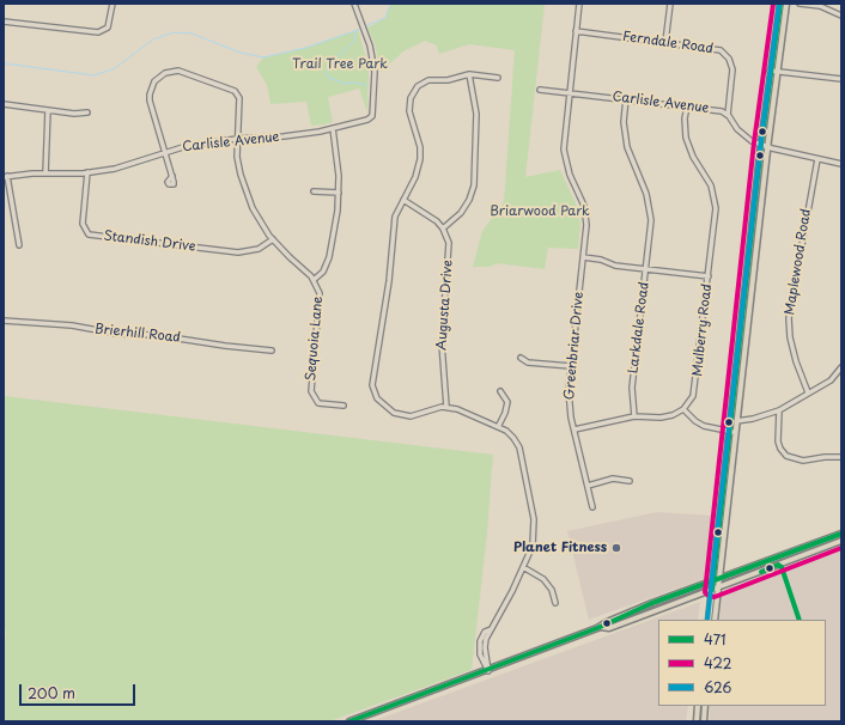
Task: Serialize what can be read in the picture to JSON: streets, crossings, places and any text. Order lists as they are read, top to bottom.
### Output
{
  "streets": {
    "street": [
      "Ferndale Road",
      "Carlisle Avenue",
      "Standish Drive",
      "Maplewood Road",
      "Augusta Drive",
      "Larkdale Road",
      "Mulberry Road",
      "Brierhill Road",
      "Sequoia Lane",
      "Greenbriar Drive"
    ]
  },
  "crossings": [
    ["Ferndale Road", "Carlisle Avenue"],
    ["Ferndale Road", "Greenbriar Drive"],
    ["Carlisle Avenue", "Standish Drive"],
    ["Carlisle Avenue", "Maplewood Road"],
    ["Carlisle Avenue", "Larkdale Road"],
    ["Carlisle Avenue", "Mulberry Road"],
    ["Carlisle Avenue", "Sequoia Lane"],
    ["Carlisle Avenue", "Greenbriar Drive"],
    ["Standish Drive", "Sequoia Lane"]
  ],
  "parks": ["Trail Tree Park", "Briarwood Park"],
  "places": ["Planet Fitness"],
  "lines": ["transit line 471", "transit line 422", "transit line 626"],
  "legend": ["471", "422", "626"],
  "scale_bar": "200 m"
}
